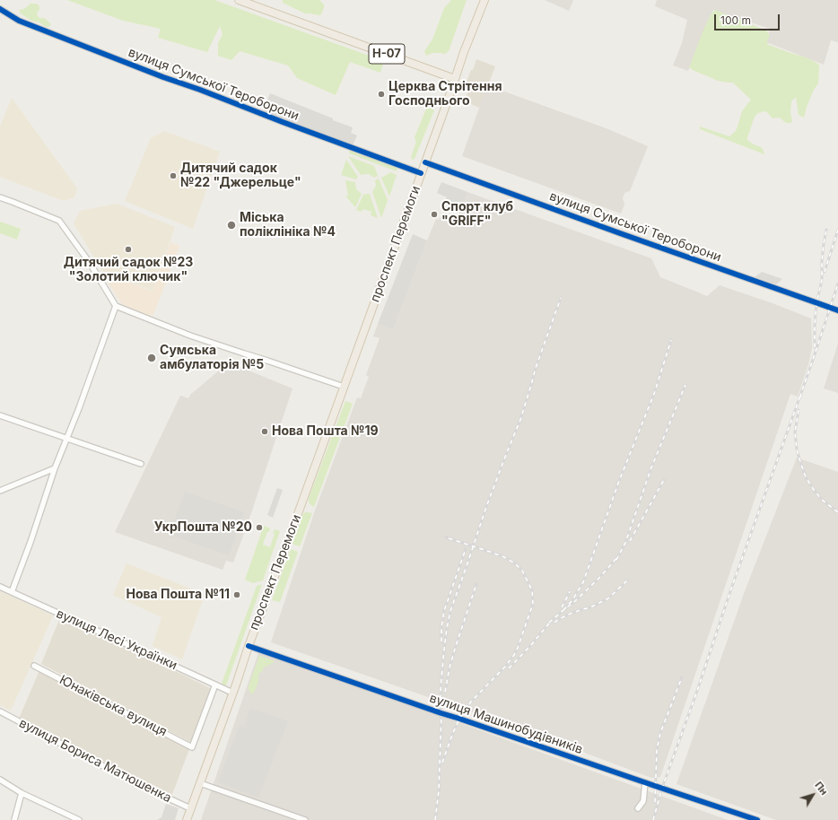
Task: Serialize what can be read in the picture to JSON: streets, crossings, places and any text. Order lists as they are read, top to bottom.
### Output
{
  "streets": {
    "main road": ["Н-07", "проспект Перемоги"],
    "street": [
      "вулиця Сумської Тероборони",
      "вулиця Лесі Українки",
      "Юнаківська вулиця",
      "вулиця Машинобудівників",
      "вулиця Бориса Матюшенка"
    ]
  },
  "crossings": [
    ["Н-07", "проспект Перемоги"],
    ["вулиця Сумської Тероборони", "проспект Перемоги"],
    ["проспект Перемоги", "вулиця Лесі Українки"],
    ["проспект Перемоги", "вулиця Машинобудівників"],
    ["проспект Перемоги", "вулиця Бориса Матюшенка"],
    ["вулиця Лесі Українки", "Юнаківська вулиця"]
  ],
  "places": [
    "Церква Стрітення Господнього",
    "Дитячий садок №22 \"Джерельце\"",
    "Спорт клуб \"GRIFF\"",
    "Міська поліклініка №4",
    "Дитячий садок №23 \"Золотий ключик\"",
    "Сумська амбулаторія №5",
    "Нова Пошта №19",
    "УкрПошта №20",
    "Нова Пошта №11"
  ],
  "scale_bar": "100 m",
  "north": "top right"
}
